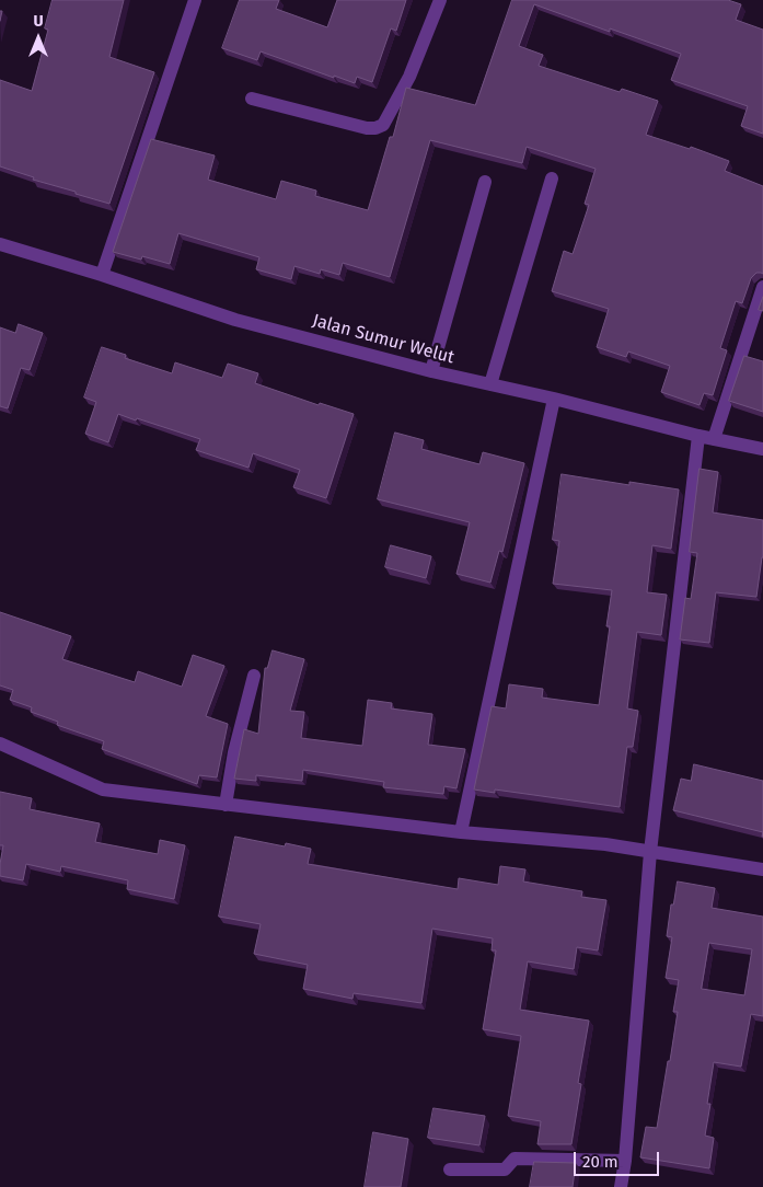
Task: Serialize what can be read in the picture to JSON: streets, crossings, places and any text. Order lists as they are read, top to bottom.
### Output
{
  "streets": {
    "street": ["Jalan Sumur Welut"]
  },
  "scale_bar": "20 m",
  "north": "top"
}
